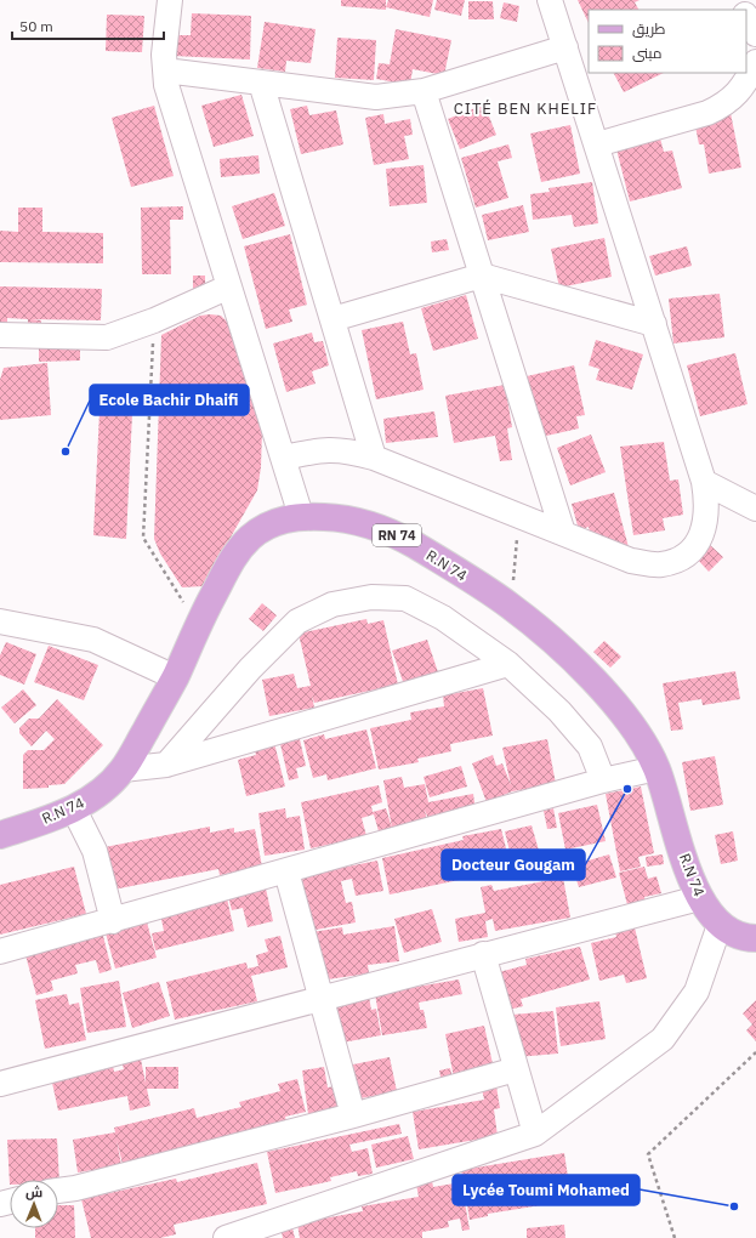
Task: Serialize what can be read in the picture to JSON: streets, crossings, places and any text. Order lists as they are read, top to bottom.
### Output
{
  "streets": {
    "main road": ["RN 74", "R.N 74"]
  },
  "districts": ["CITÉ BEN KHELIF"],
  "places": ["Ecole Bachir Dhaifi", "Docteur Gougam", "Lycée Toumi Mohamed"],
  "legend": ["طريق", "مبنى"],
  "scale_bar": "50 m",
  "north": "top"
}
